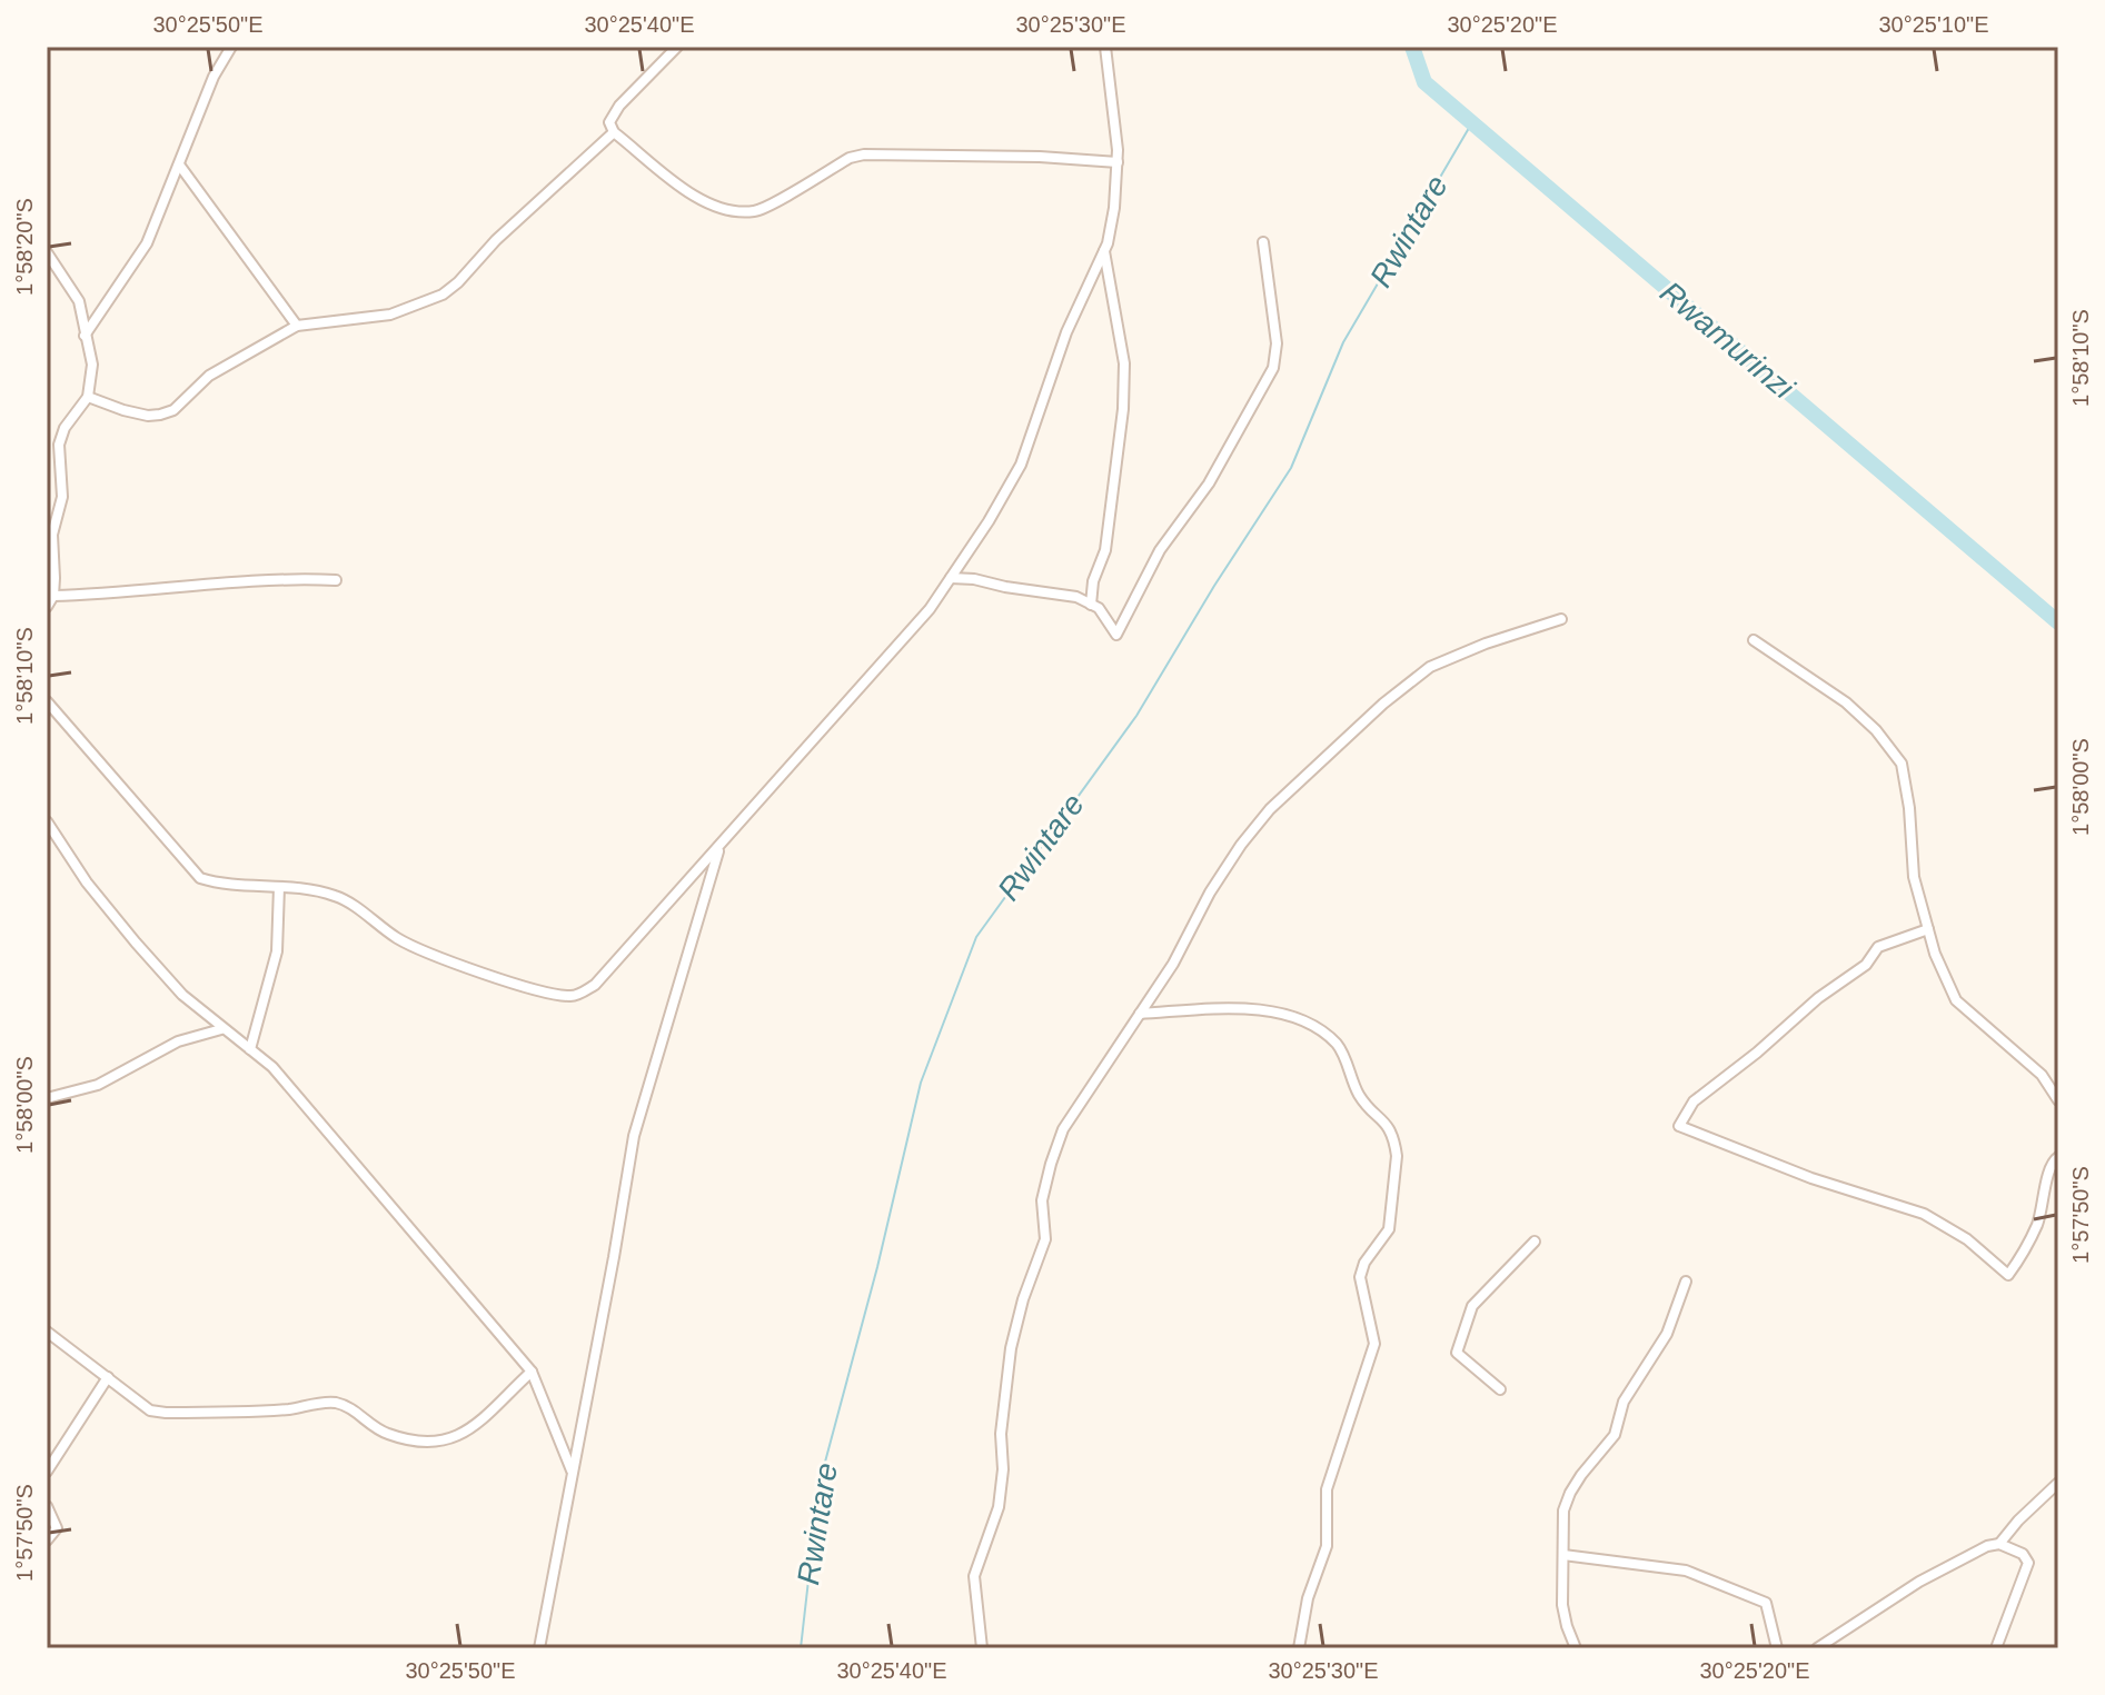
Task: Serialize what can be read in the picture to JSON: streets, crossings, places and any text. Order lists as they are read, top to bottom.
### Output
{
  "water": ["Rwintare", "Rwamurinzi"],
  "coordinates": [
    "30°25'50\"E",
    "30°25'40\"E",
    "30°25'30\"E",
    "30°25'20\"E",
    "30°25'10\"E",
    "1°58'20\"S",
    "1°58'10\"S",
    "1°58'00\"S",
    "1°57'50\"S"
  ]
}
